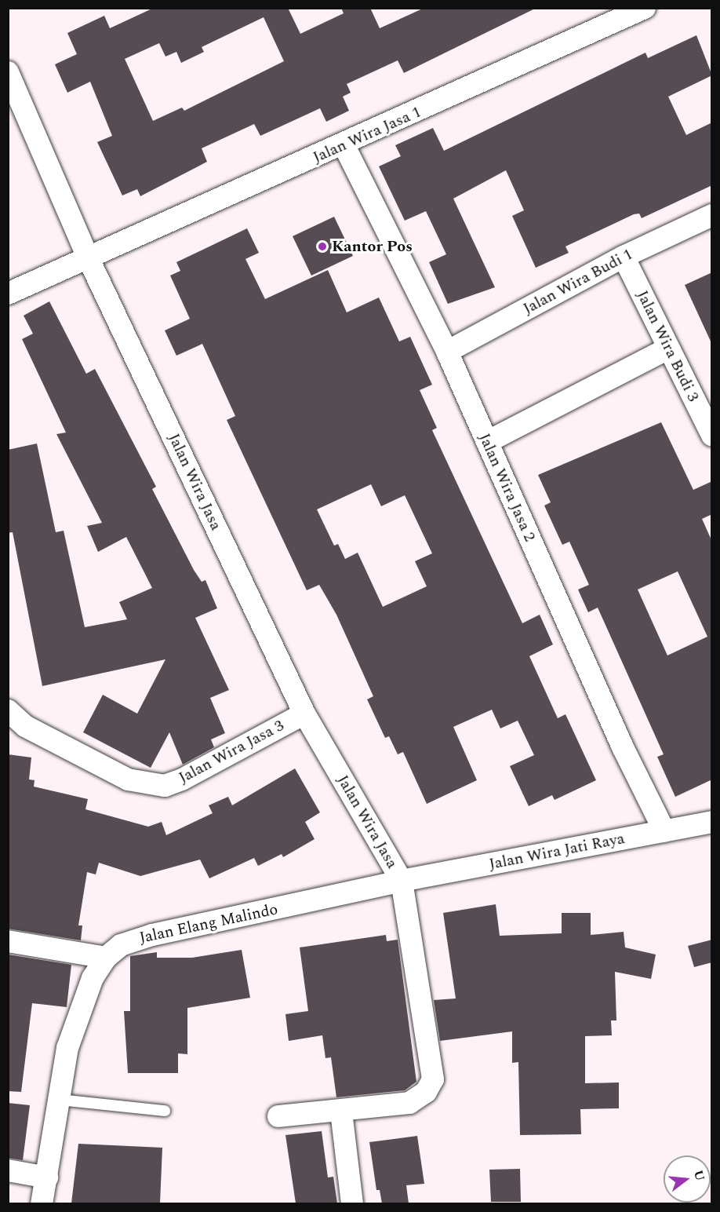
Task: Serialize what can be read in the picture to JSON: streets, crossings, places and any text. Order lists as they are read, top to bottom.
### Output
{
  "streets": {
    "street": [
      "Jalan Wira Jasa 1",
      "Jalan Wira Budi 1",
      "Jalan Wira Budi 3",
      "Jalan Wira Jasa",
      "Jalan Wira Jasa 2",
      "Jalan Wira Jasa 3",
      "Jalan Wira Jati Raya",
      "Jalan Elang Malindo"
    ]
  },
  "crossings": [
    ["Jalan Wira Jasa 1", "Jalan Wira Jasa"],
    ["Jalan Wira Jasa 1", "Jalan Wira Jasa 2"],
    ["Jalan Wira Budi 1", "Jalan Wira Budi 3"],
    ["Jalan Wira Budi 1", "Jalan Wira Jasa 2"],
    ["Jalan Wira Jasa", "Jalan Wira Jasa 3"],
    ["Jalan Wira Jasa", "Jalan Wira Jati Raya"],
    ["Jalan Wira Jasa", "Jalan Elang Malindo"],
    ["Jalan Wira Jasa 2", "Jalan Wira Jati Raya"],
    ["Jalan Wira Jati Raya", "Jalan Elang Malindo"]
  ],
  "places": ["Kantor Pos"],
  "north": "right"
}
